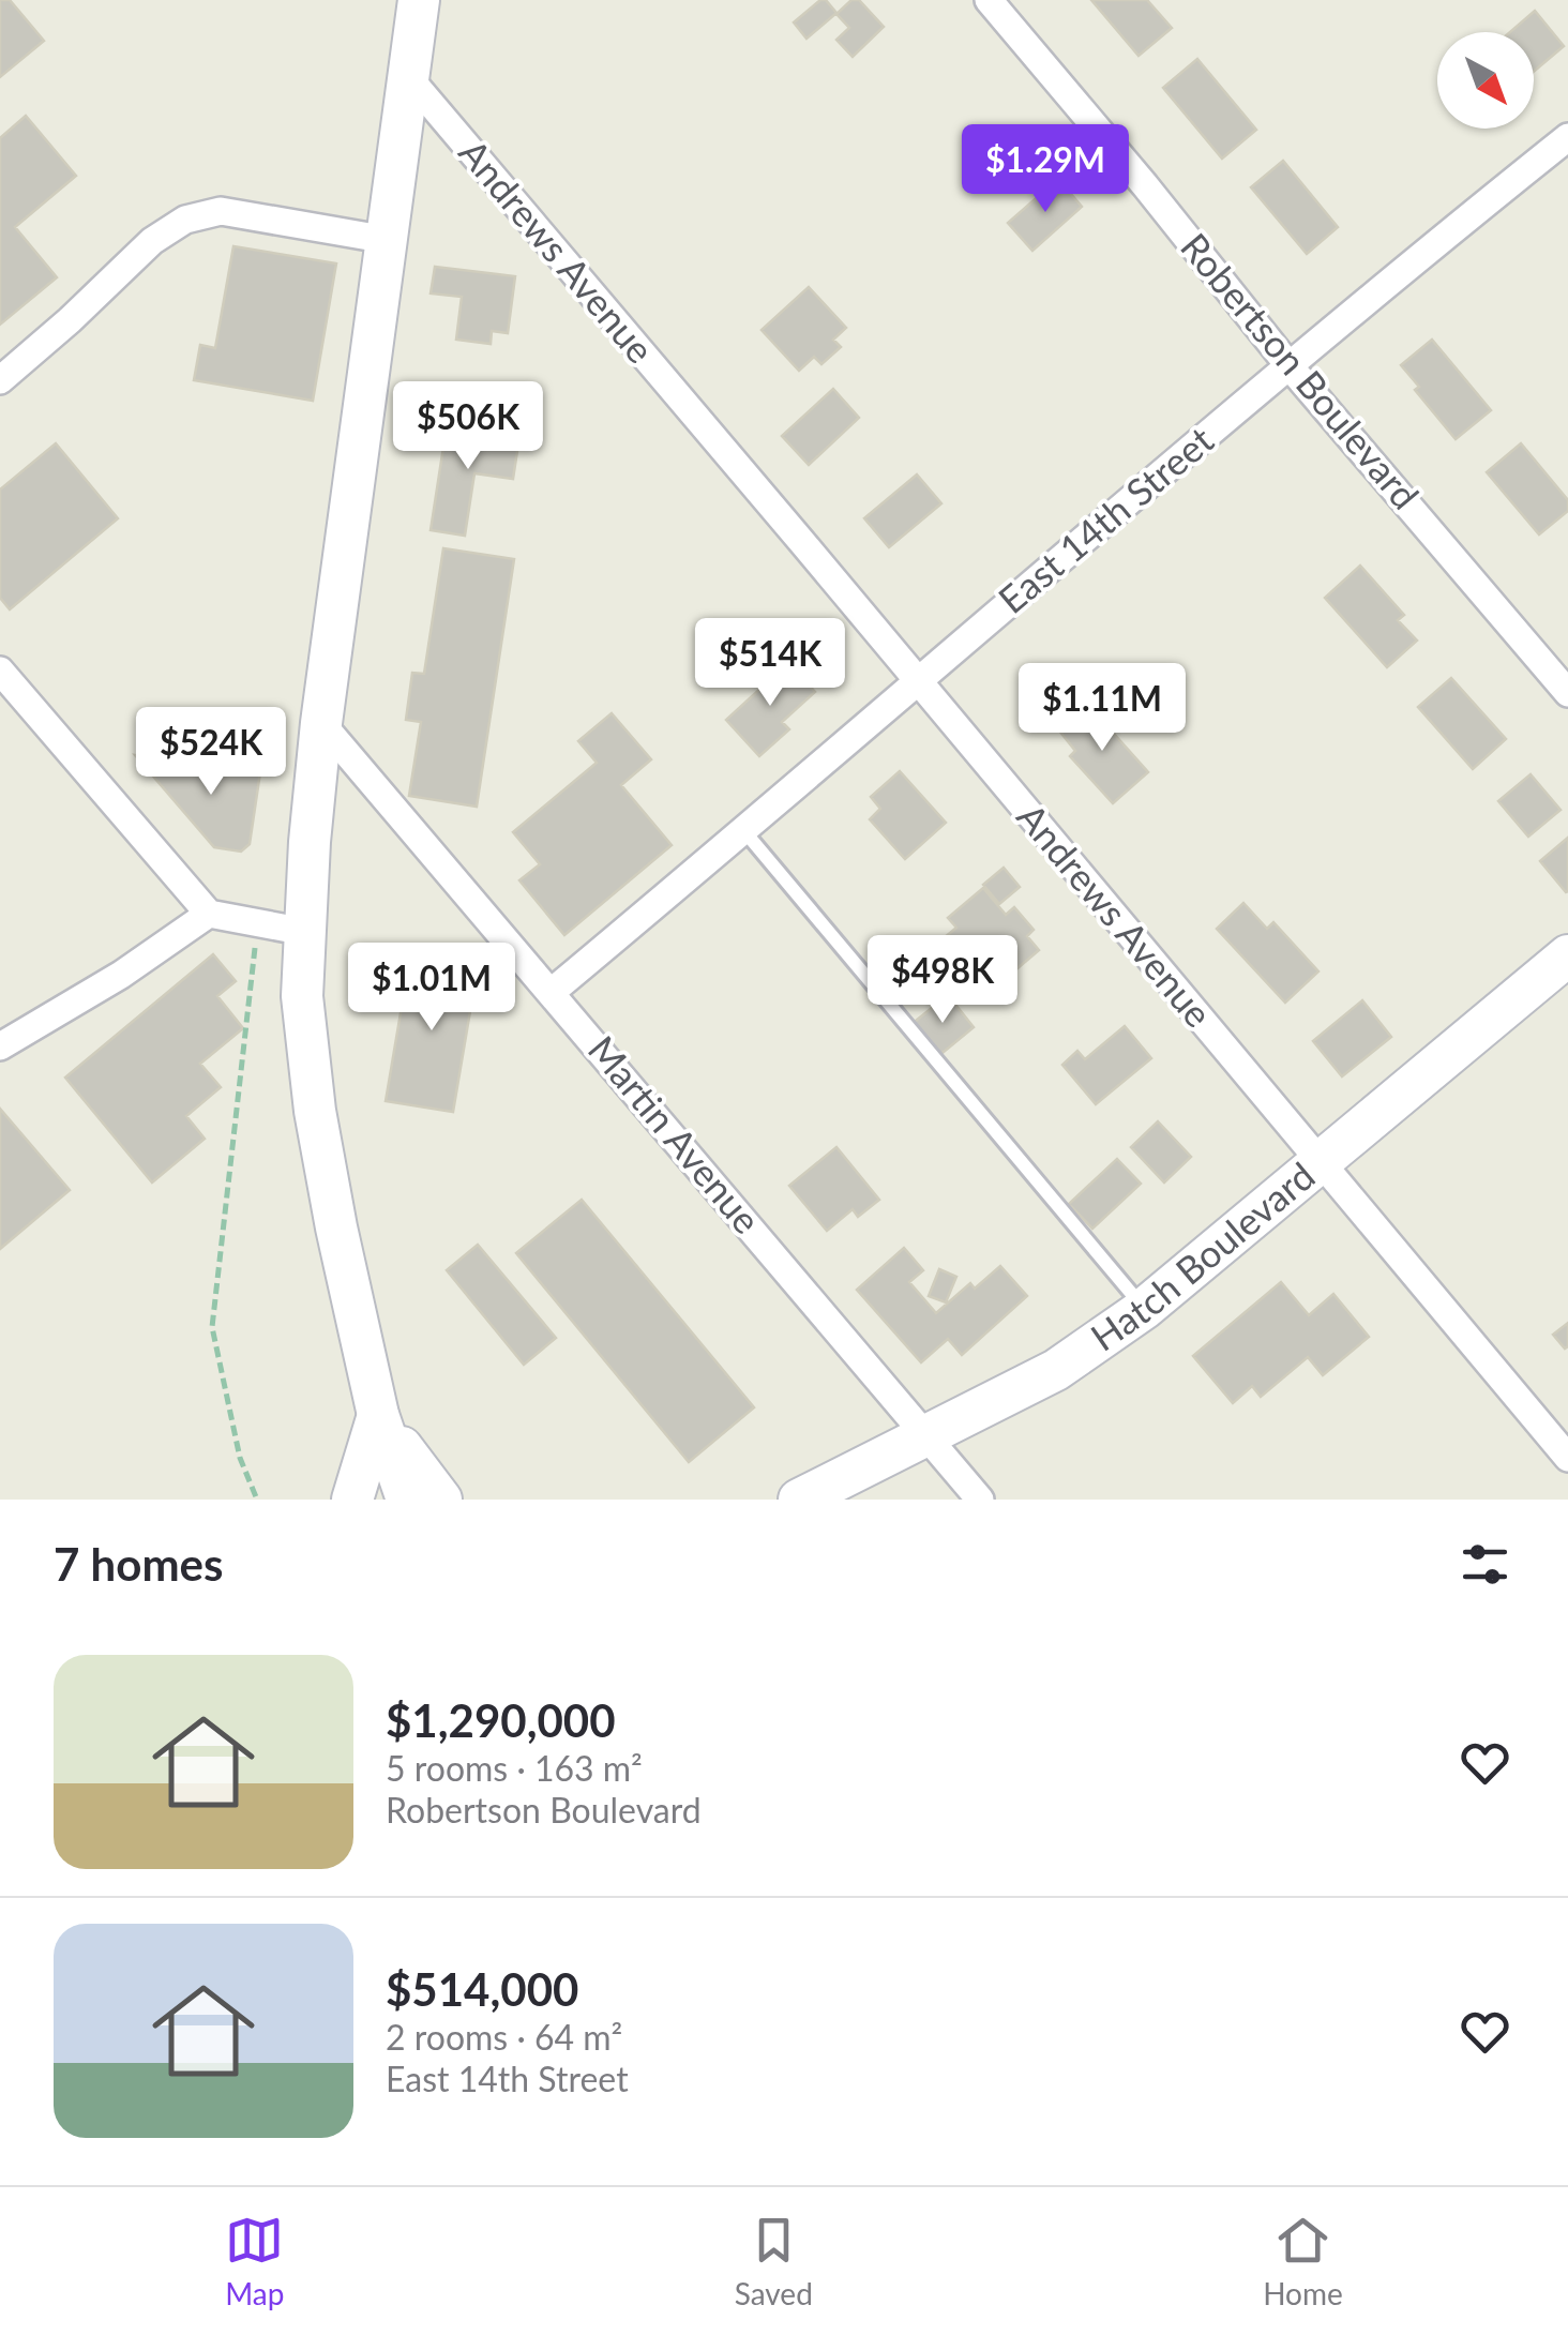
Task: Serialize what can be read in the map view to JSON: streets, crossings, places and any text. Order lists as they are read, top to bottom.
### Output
{
  "streets": {
    "main road": ["Hatch Boulevard"],
    "street": [
      "Andrews Avenue",
      "Robertson Boulevard",
      "East 14th Street",
      "Martin Avenue"
    ]
  },
  "crossings": [
    ["Andrews Avenue", "East 14th Street"],
    ["Andrews Avenue", "Hatch Boulevard"],
    ["Robertson Boulevard", "East 14th Street"],
    ["East 14th Street", "Martin Avenue"],
    ["Martin Avenue", "Hatch Boulevard"]
  ],
  "north": "bottom right",
  "page": {
    "price": [
      "$1.29M",
      "$506K",
      "$514K",
      "$1.11M",
      "$524K",
      "$498K",
      "$1.01M"
    ],
    "heading": "7 homes",
    "list": [
      {
        "name": "$1,290,000",
        "note": "5 rooms · 163 m² · Robertson Boulevard"
      },
      {
        "name": "$514,000",
        "note": "2 rooms · 64 m² · East 14th Street"
      }
    ],
    "tabs": ["Map", "Saved", "Home"]
  }
}
